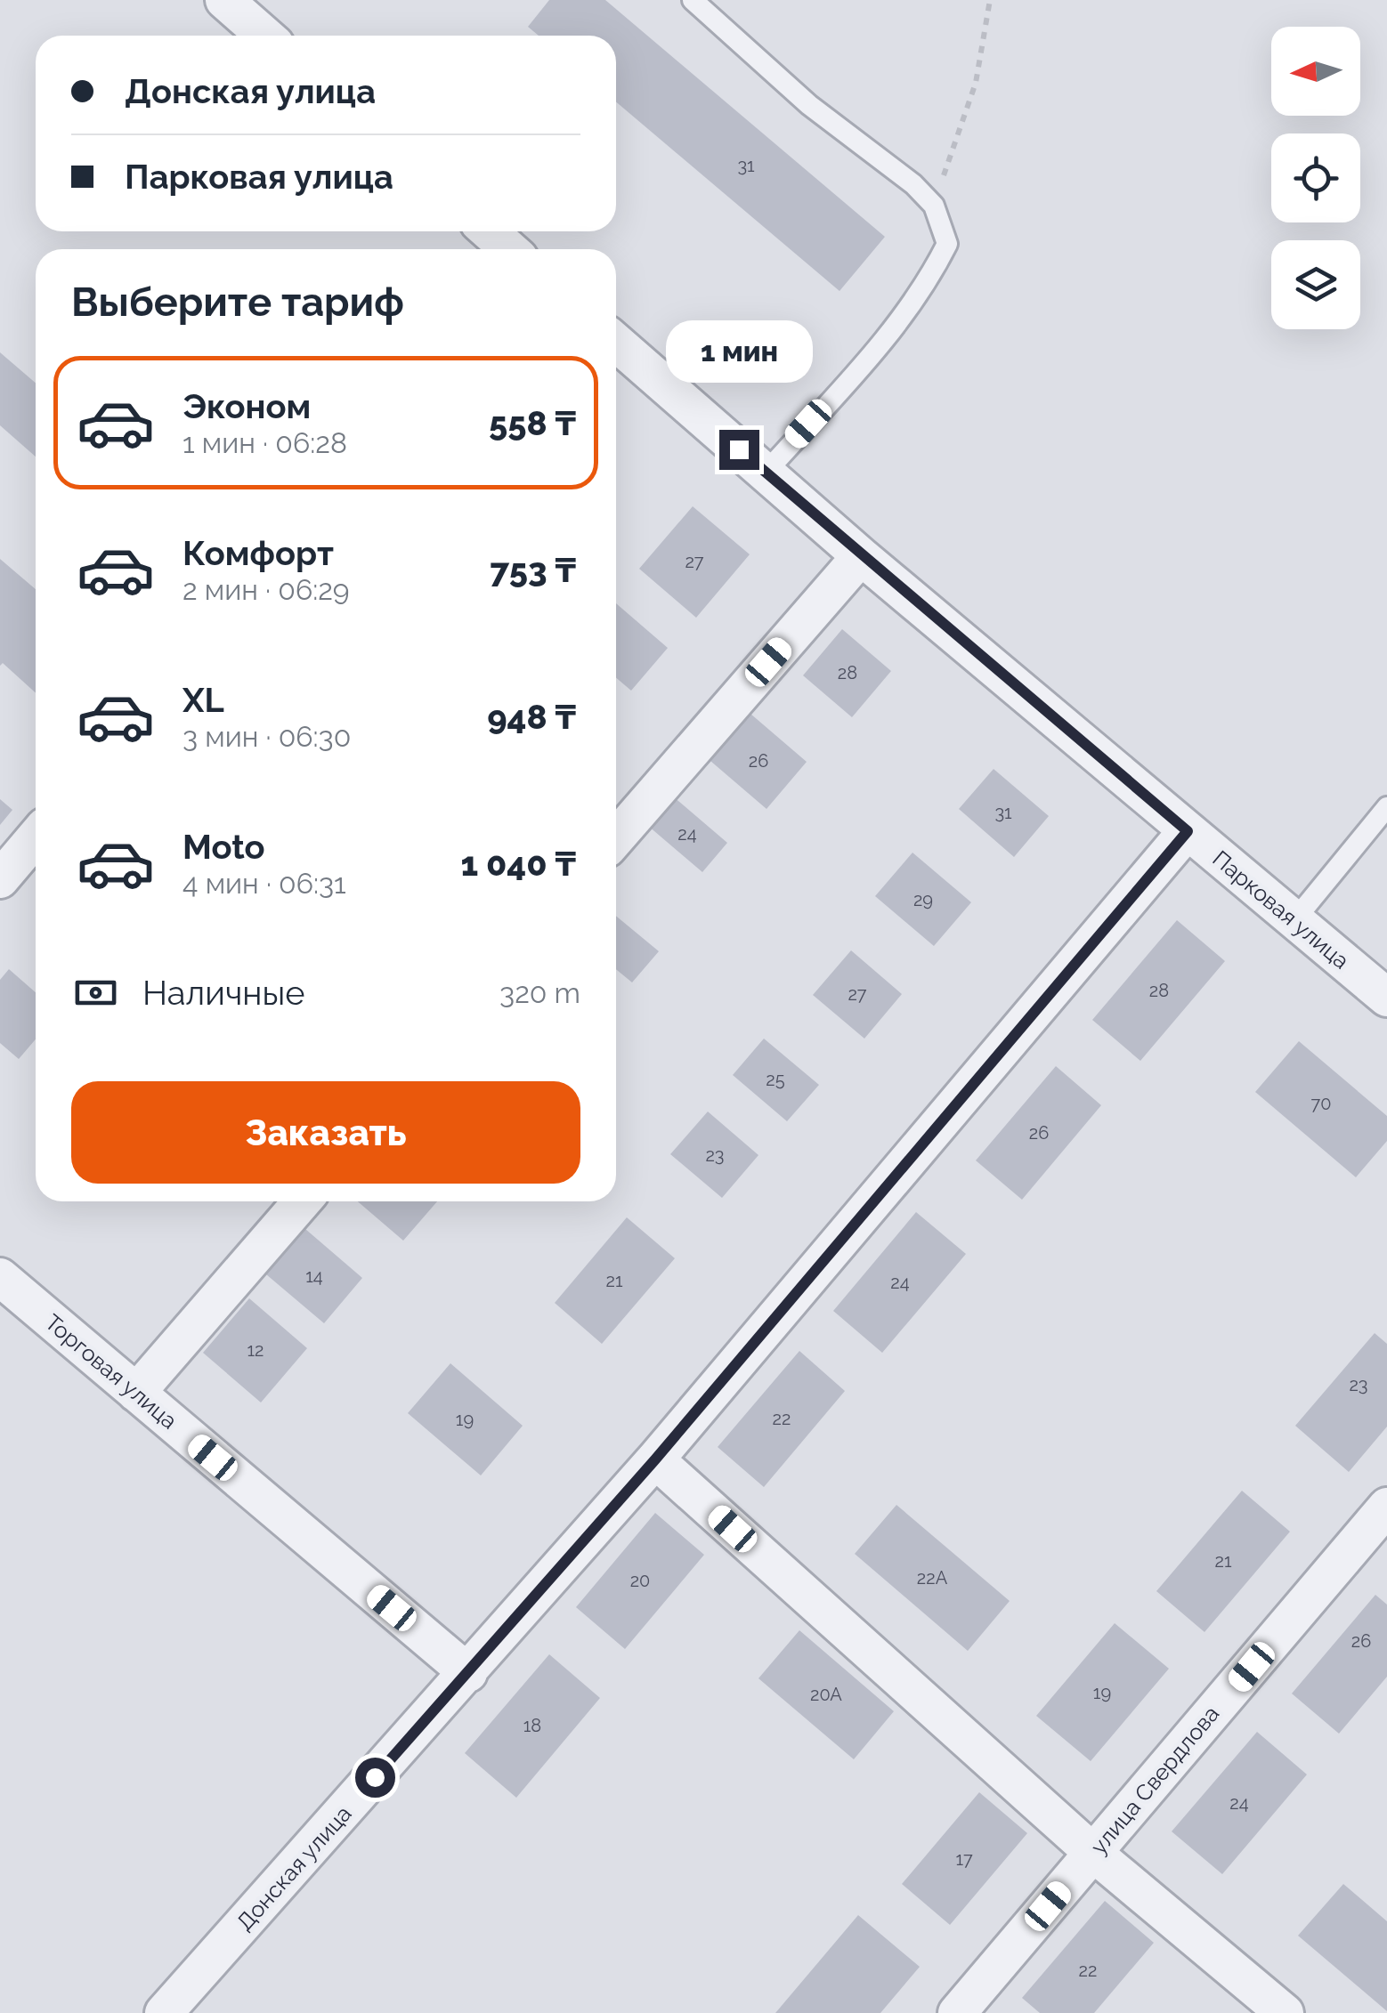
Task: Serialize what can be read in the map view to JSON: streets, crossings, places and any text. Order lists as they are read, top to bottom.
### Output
{
  "streets": {
    "street": [
      "Парковая улица",
      "Торговая улица",
      "улица Свердлова",
      "Донская улица"
    ]
  },
  "crossings": [
    ["Парковая улица", "Донская улица"],
    ["Торговая улица", "Донская улица"]
  ],
  "house_numbers": [
    "31",
    "27",
    "28",
    "26",
    "31",
    "24",
    "29",
    "28",
    "27",
    "25",
    "70",
    "26",
    "23",
    "14",
    "21",
    "24",
    "12",
    "23",
    "22",
    "19",
    "21",
    "22А",
    "20",
    "26",
    "19",
    "20А",
    "18",
    "24",
    "17",
    "22"
  ],
  "north": "left",
  "page": {
    "banner": ["Донская улица", "Парковая улица"],
    "heading": "Выберите тариф",
    "bubble": "1 мин",
    "list": [
      {
        "name": "Эконом",
        "note": "1 мин · 06:28",
        "value": "558 ₸"
      },
      {
        "name": "Комфорт",
        "note": "2 мин · 06:29",
        "value": "753 ₸"
      },
      {
        "name": "XL",
        "note": "3 мин · 06:30",
        "value": "948 ₸"
      },
      {
        "name": "Moto",
        "note": "4 мин · 06:31",
        "value": "1 040 ₸"
      }
    ],
    "pay": ["Наличные", "320 m"],
    "buttons": "Заказать"
  }
}
